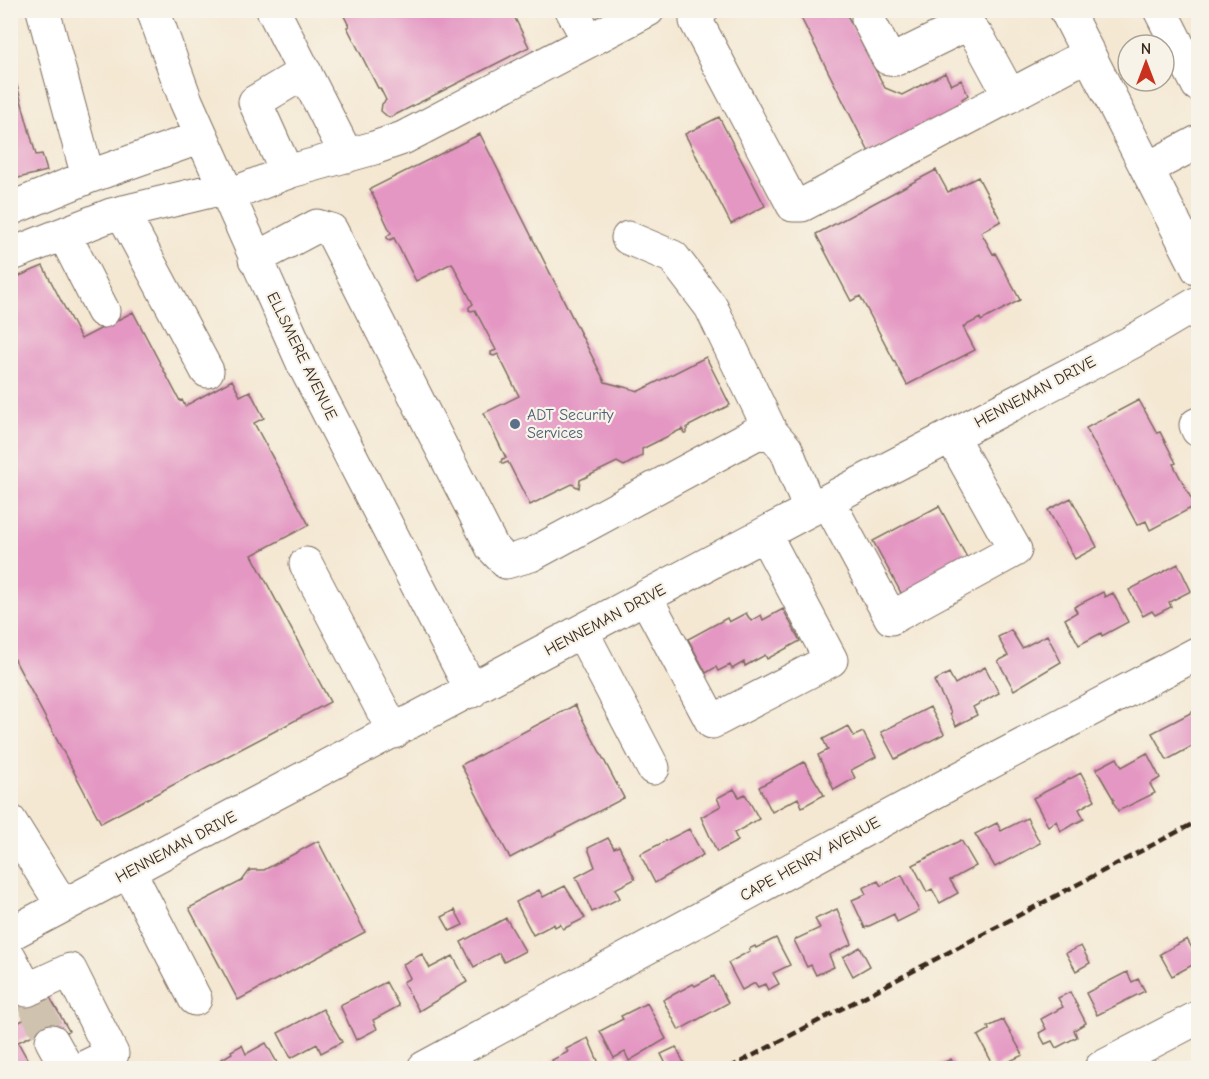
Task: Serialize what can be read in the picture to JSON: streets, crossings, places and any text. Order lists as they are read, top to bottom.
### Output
{
  "streets": {
    "street": ["ELLSMERE AVENUE", "HENNEMAN DRIVE", "CAPE HENRY AVENUE"]
  },
  "crossings": [
    ["ELLSMERE AVENUE", "HENNEMAN DRIVE"]
  ],
  "places": ["ADT Security Services"],
  "north": "top"
}
